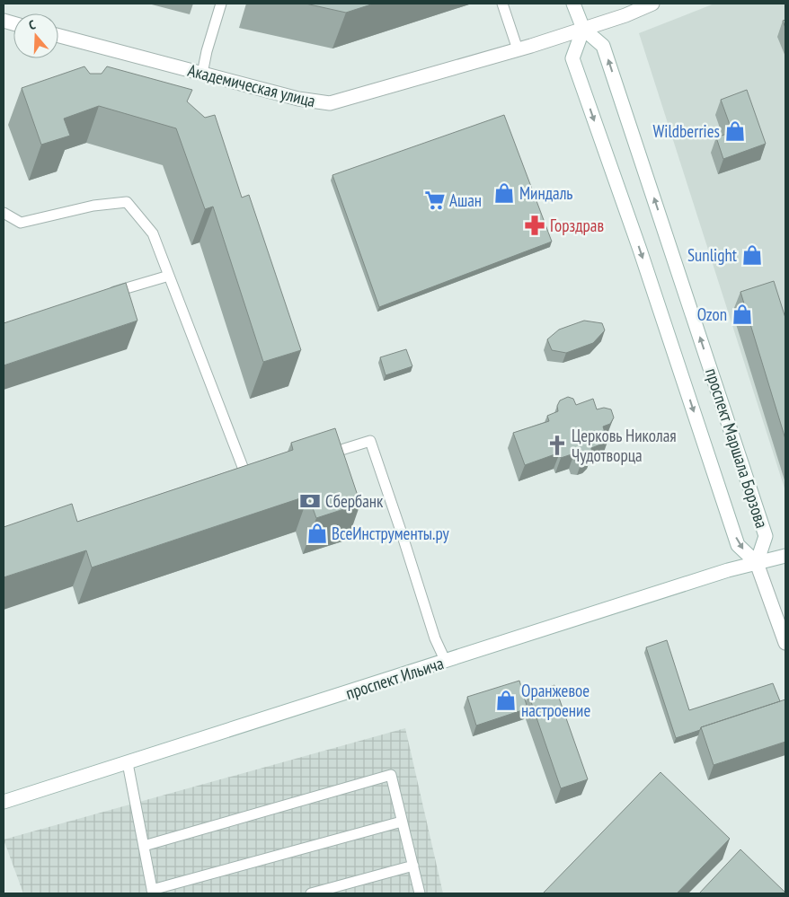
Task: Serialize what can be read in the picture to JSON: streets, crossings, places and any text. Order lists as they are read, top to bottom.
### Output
{
  "streets": {
    "street": ["Академическая улица", "проспект Маршала Борзова", "проспект Ильича"]
  },
  "crossings": [
    ["Академическая улица", "проспект Маршала Борзова"],
    ["проспект Маршала Борзова", "проспект Ильича"]
  ],
  "places": {
    "shop": [
      "Wildberries",
      "Миндаль",
      "Sunlight",
      "Ozon",
      "ВсеИнструменты.ру",
      "Оранжевое настроение"
    ],
    "supermarket": ["Ашан"],
    "pharmacy": ["Горздрав"],
    "church": ["Церковь Николая Чудотворца"],
    "bank": ["Сбербанк"]
  },
  "north": "top"
}
